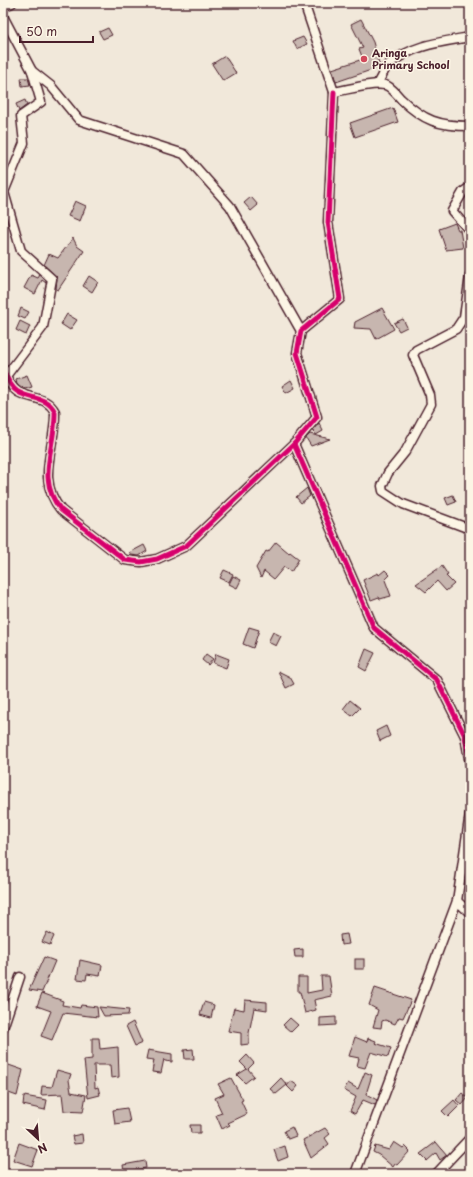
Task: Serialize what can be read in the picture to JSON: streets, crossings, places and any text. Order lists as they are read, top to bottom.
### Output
{
  "places": ["Aringa Primary School"],
  "scale_bar": "50 m",
  "north": "bottom right"
}
